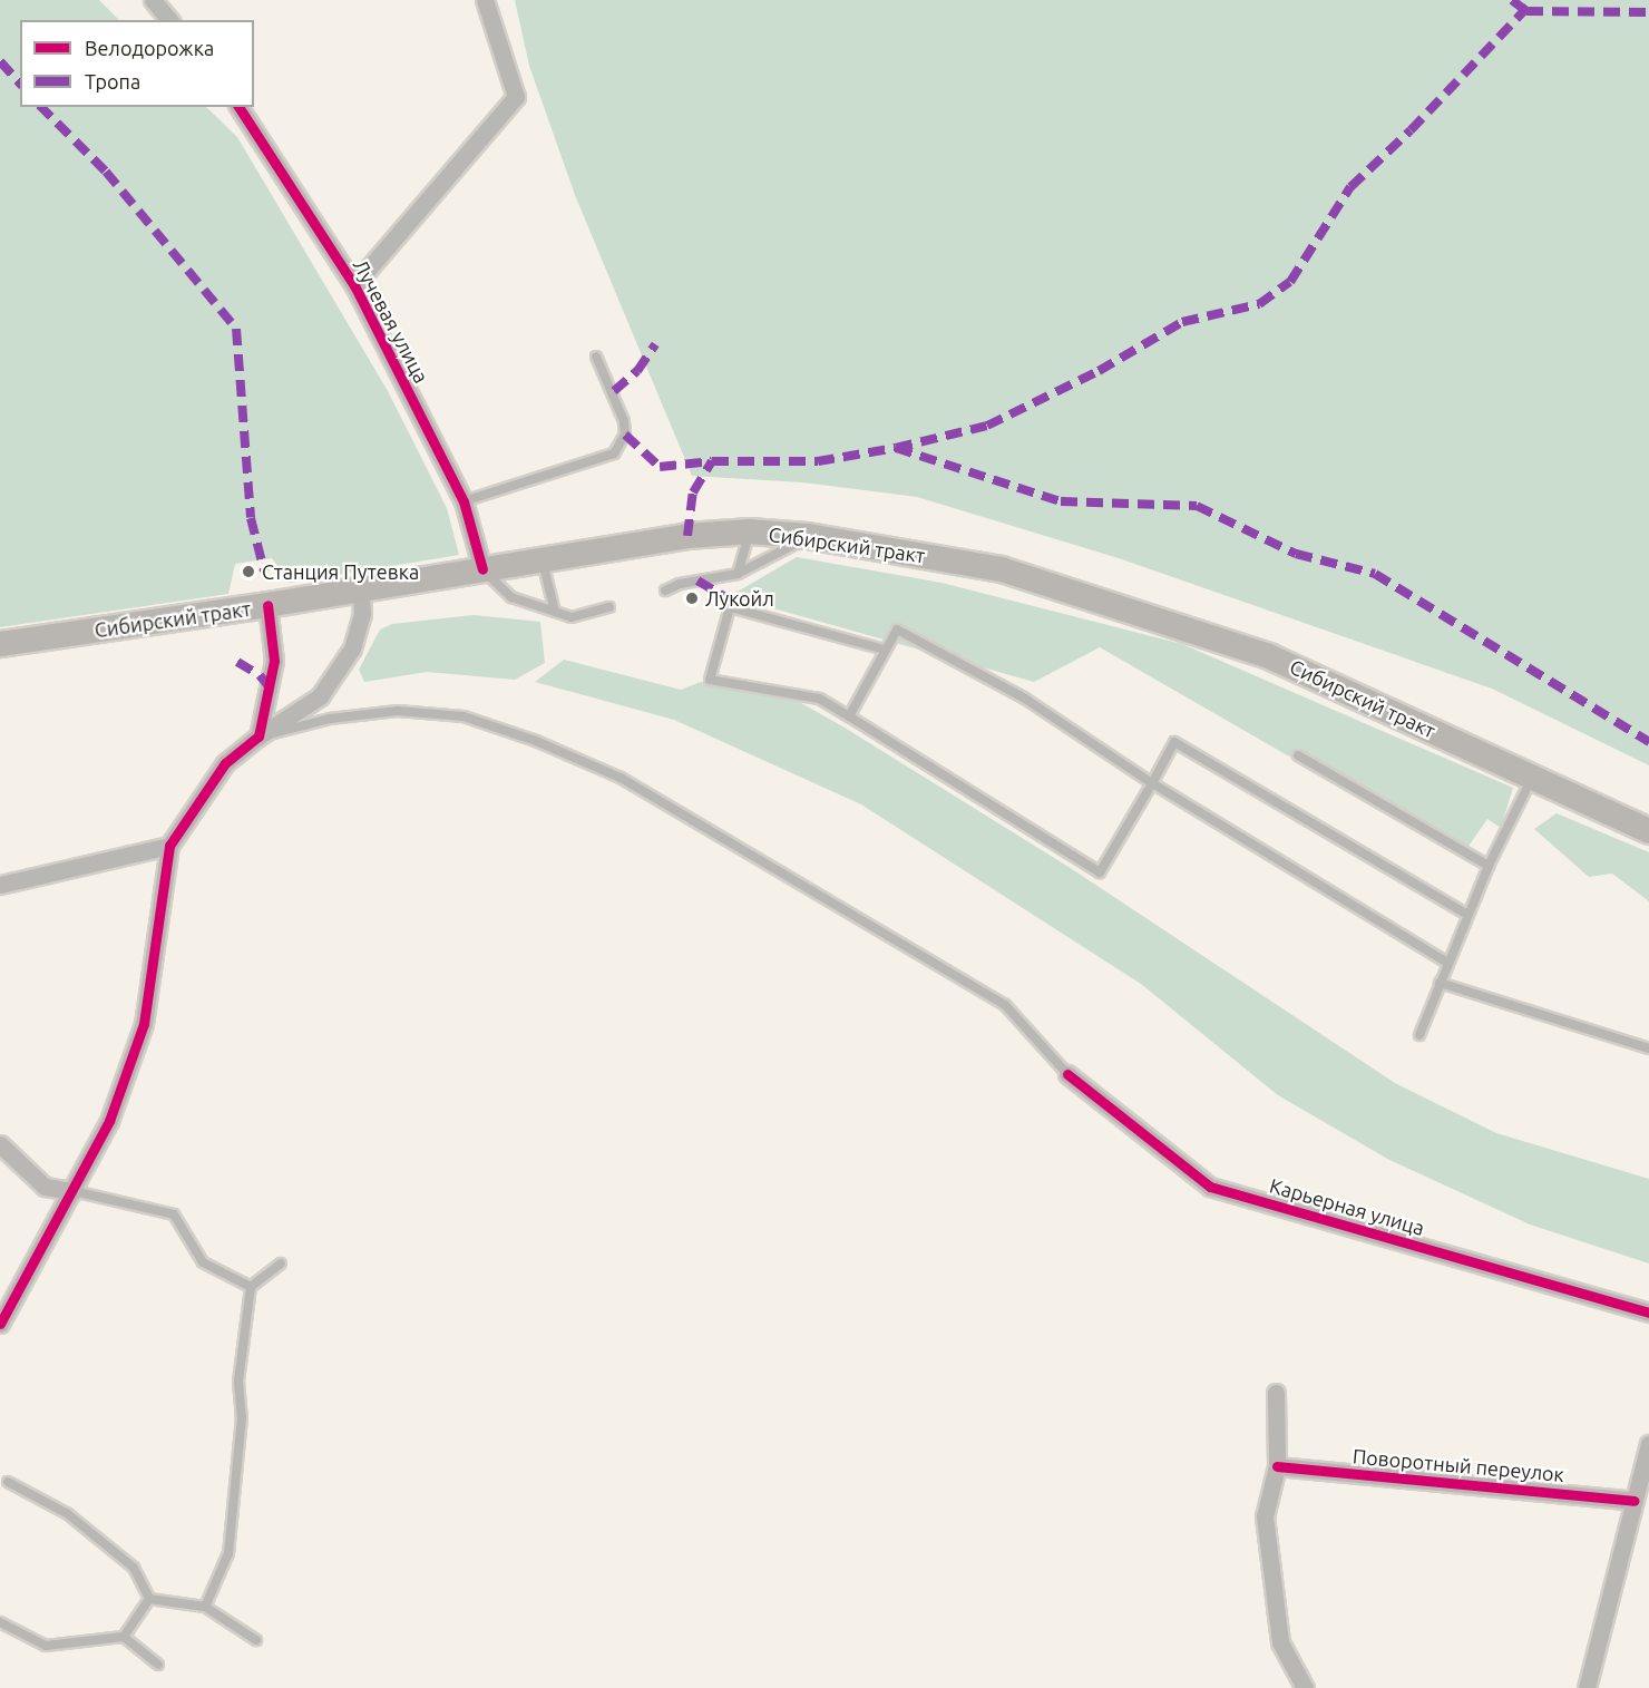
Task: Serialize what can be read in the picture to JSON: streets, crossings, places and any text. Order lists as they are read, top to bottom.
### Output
{
  "streets": {
    "main road": ["Сибирский тракт"],
    "street": ["Лучевая улица", "Карьерная улица", "Поворотный переулок"]
  },
  "crossings": [
    ["Лучевая улица", "Сибирский тракт"]
  ],
  "places": ["Станция Путевка", "Лукойл"],
  "legend": ["Велодорожка", "Тропа"]
}
